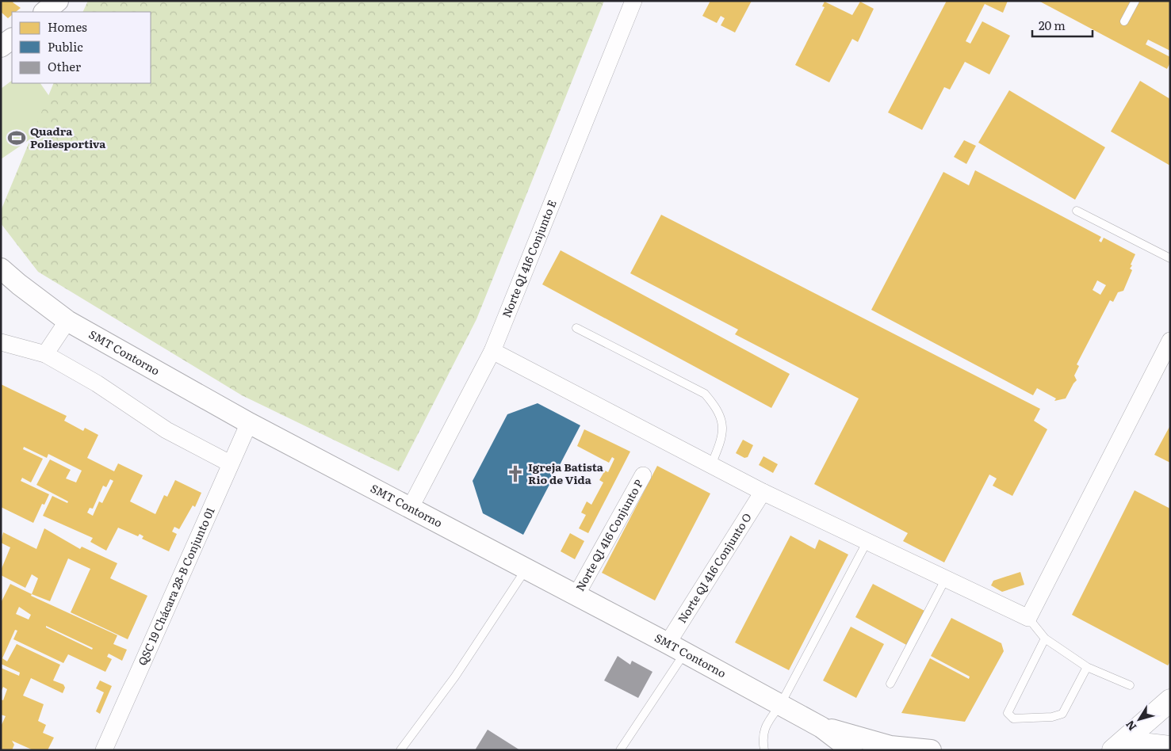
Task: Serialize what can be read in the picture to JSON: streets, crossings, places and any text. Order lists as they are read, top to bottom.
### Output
{
  "streets": {
    "street": [
      "Norte QI 416 Conjunto E",
      "SMT Contorno",
      "Norte QI 416 Conjunto P",
      "Norte QI 416 Conjunto O",
      "QSC 19 Chácara 28-B Conjunto 01"
    ]
  },
  "crossings": [
    ["Norte QI 416 Conjunto E", "SMT Contorno"],
    ["SMT Contorno", "Norte QI 416 Conjunto P"],
    ["SMT Contorno", "Norte QI 416 Conjunto O"],
    ["SMT Contorno", "QSC 19 Chácara 28-B Conjunto 01"]
  ],
  "places": {
    "sports": ["Quadra Poliesportiva"],
    "church": ["Igreja Batista Rio de Vida"]
  },
  "legend": ["Homes", "Public", "Other"],
  "scale_bar": "20 m",
  "north": "bottom left"
}
